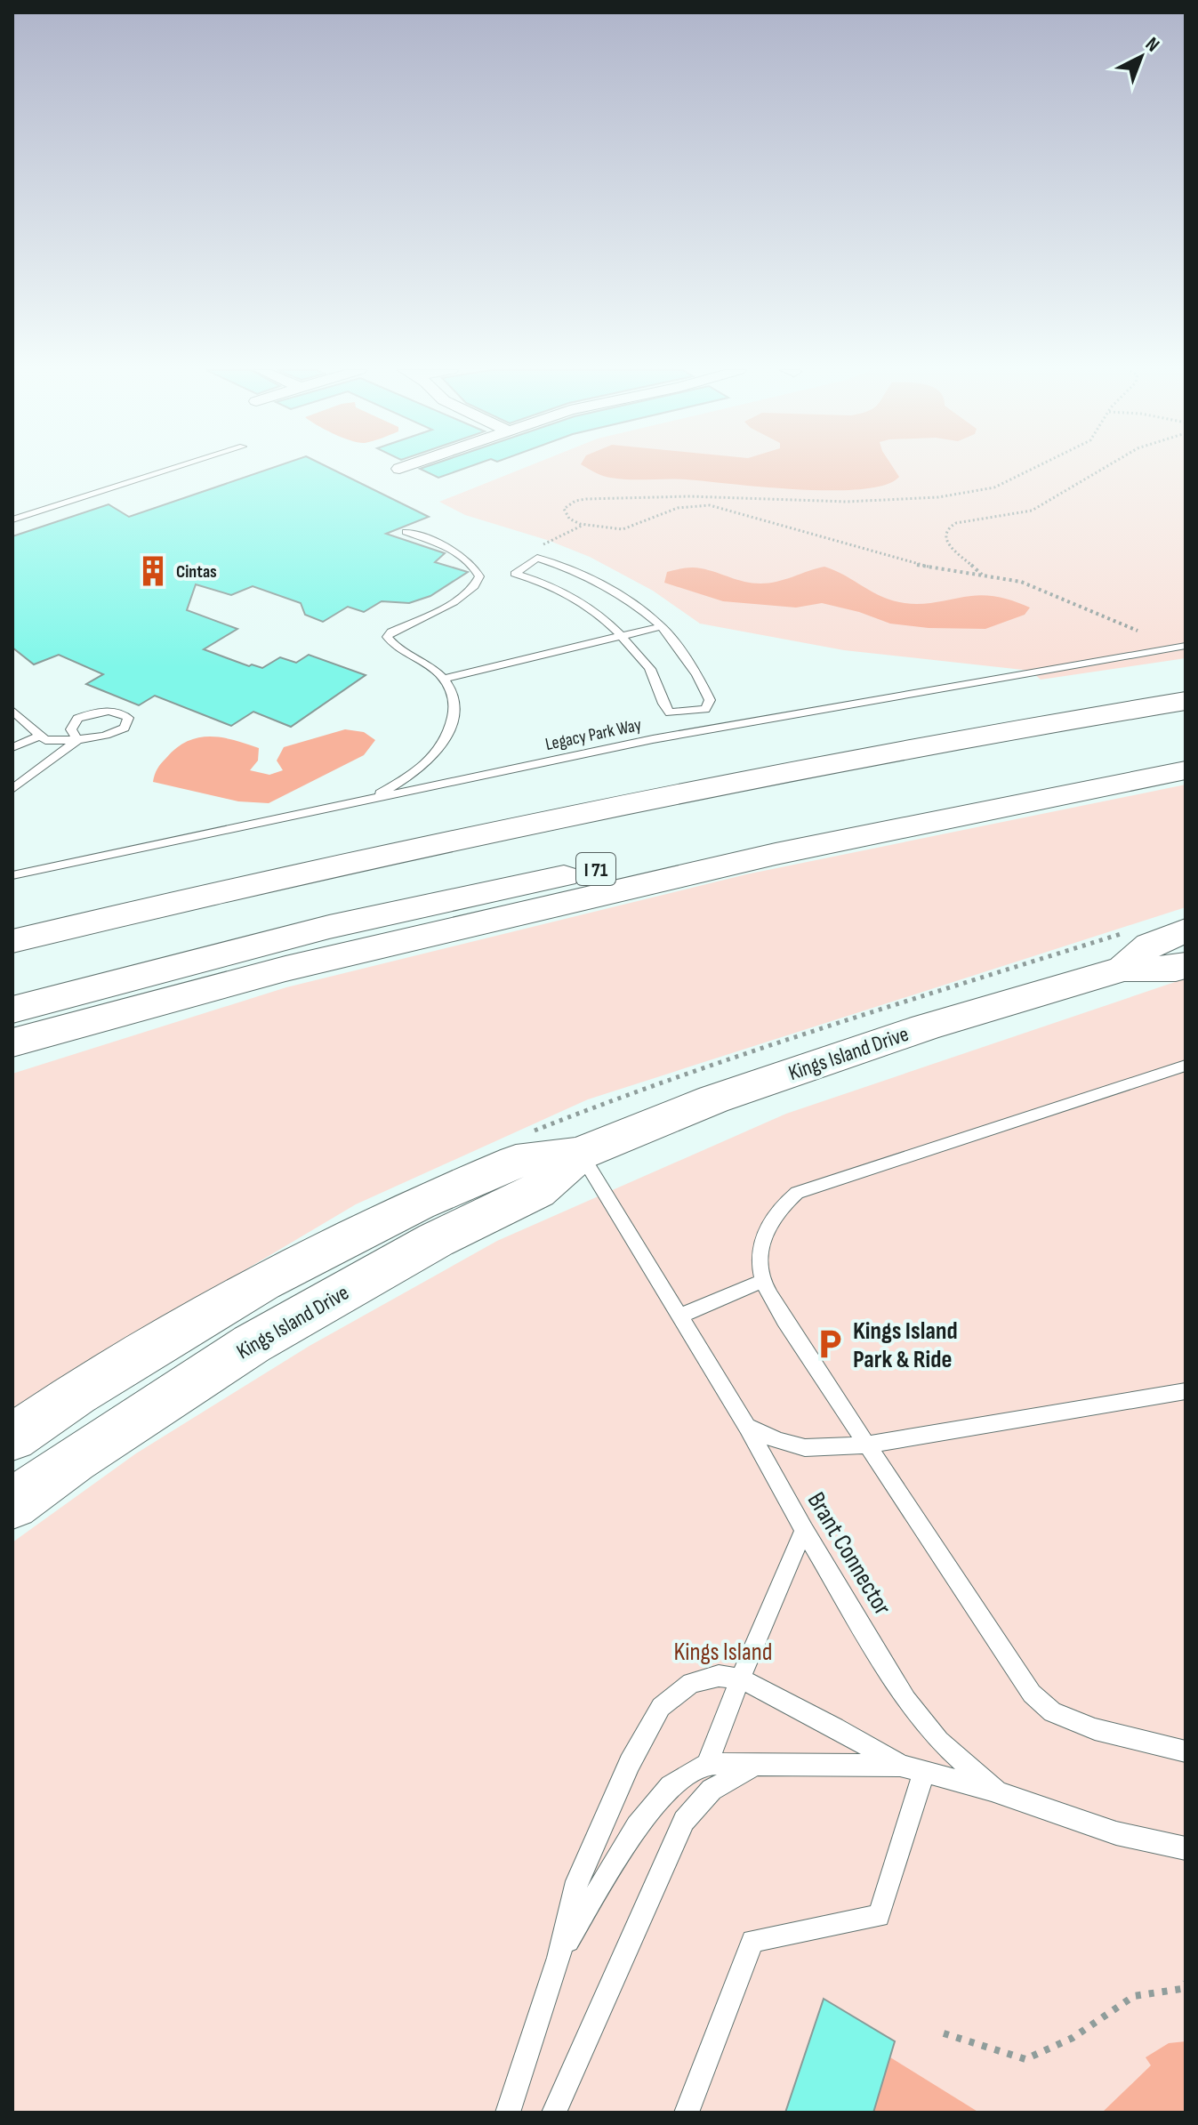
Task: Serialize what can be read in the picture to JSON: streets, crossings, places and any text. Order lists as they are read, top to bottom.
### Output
{
  "streets": {
    "main road": ["I 71", "Kings Island Drive"],
    "lane": ["Legacy Park Way", "Brant Connector"]
  },
  "crossings": [
    ["Kings Island Drive", "Brant Connector"]
  ],
  "parks": ["Kings Island"],
  "places": {
    "building": ["Cintas"],
    "parking": ["Kings Island Park & Ride"]
  },
  "north": "top right"
}
